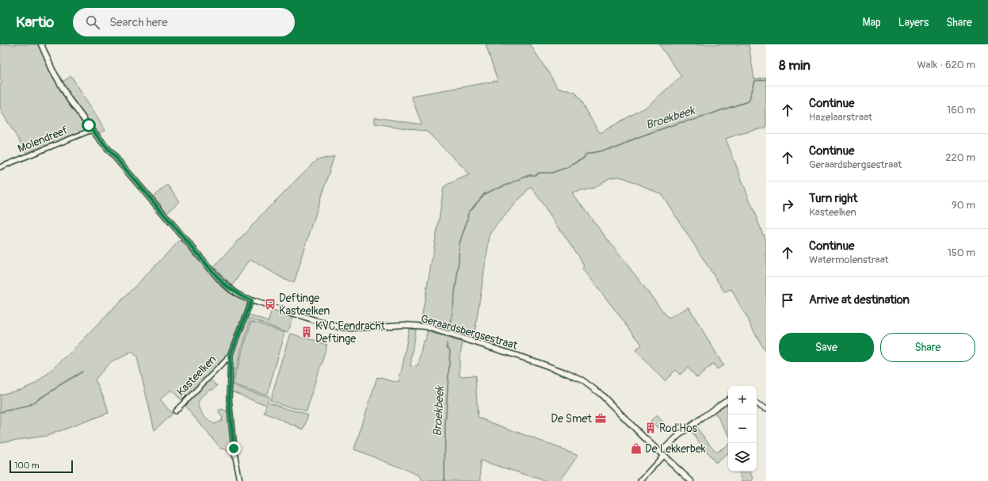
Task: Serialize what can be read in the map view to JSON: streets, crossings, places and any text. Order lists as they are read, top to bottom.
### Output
{
  "streets": {
    "street": ["Molendreef", "Geraardsbergsestraat", "Kasteelken"]
  },
  "crossings": [
    ["Molendreef", "Geraardsbergsestraat"],
    ["Geraardsbergsestraat", "Kasteelken"]
  ],
  "water": ["Broekbeek"],
  "places": {
    "bus stop": ["Deftinge Kasteelken"],
    "building": ["KVC Eendracht Deftinge", "Rod'Hos"],
    "office": ["De Smet"],
    "shop": ["De Lekkerbek"]
  },
  "scale_bar": "100 m",
  "page": {
    "header": "Kartio",
    "search": "Search here",
    "nav": ["Map", "Layers", "Share"],
    "heading": ["8 min", "Walk · 620 m"],
    "list": [
      ["Continue", "Hazelaarstraat", "160 m"],
      ["Continue", "Geraardsbergsestraat", "220 m"],
      ["Turn right", "Kasteelken", "90 m"],
      ["Continue", "Watermolenstraat", "150 m"],
      "Arrive at destination"
    ],
    "buttons": ["Save", "Share"],
    "map_buttons": ["+", "−"],
    "scale": "100 m"
  }
}
